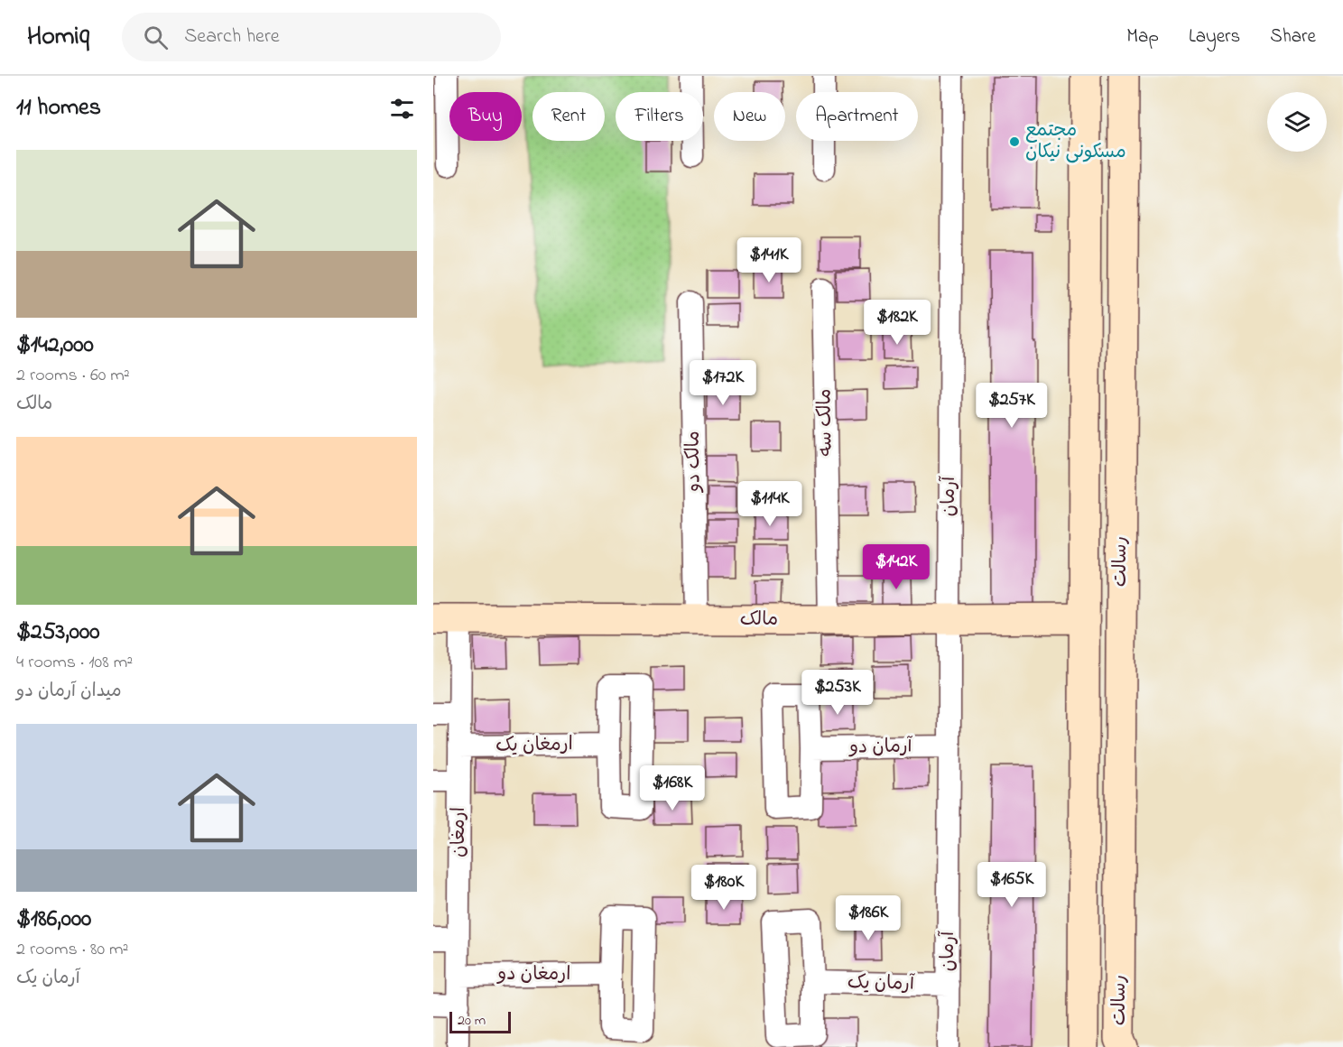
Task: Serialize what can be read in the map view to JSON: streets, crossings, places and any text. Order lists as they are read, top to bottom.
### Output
{
  "streets": {
    "street": [
      "مالک سه",
      "مالک دو",
      "آرمان",
      "رسالت",
      "مالک",
      "ارمغان یک",
      "آرمان دو",
      "ارمغان",
      "ارمغان دو",
      "آرمان یک"
    ]
  },
  "crossings": [
    ["مالک سه", "مالک"],
    ["مالک دو", "مالک"],
    ["آرمان", "مالک"],
    ["آرمان", "آرمان دو"],
    ["آرمان", "آرمان یک"],
    ["رسالت", "مالک"],
    ["مالک", "ارمغان"],
    ["ارمغان یک", "ارمغان"],
    ["ارمغان", "ارمغان دو"]
  ],
  "places": ["مجتمع مسکونی نیکان"],
  "scale_bar": "20 m",
  "page": {
    "header": "Homiq",
    "search": "Search here",
    "nav": ["Map", "Layers", "Share"],
    "heading": "11 homes",
    "chip": [
      "Buy",
      "Rent",
      "Filters",
      "New",
      "Apartment"
    ],
    "list": [
      {
        "name": "$142,000",
        "note": "2 rooms · 60 m² · مالک"
      },
      {
        "name": "$253,000",
        "note": "4 rooms · 108 m² · میدان آرمان دو"
      },
      {
        "name": "$186,000",
        "note": "2 rooms · 80 m² · آرمان یک"
      }
    ],
    "price": [
      "$141K",
      "$182K",
      "$172K",
      "$257K",
      "$114K",
      "$142K",
      "$253K",
      "$168K",
      "$165K",
      "$180K",
      "$186K"
    ],
    "scale": "20 m"
  }
}
